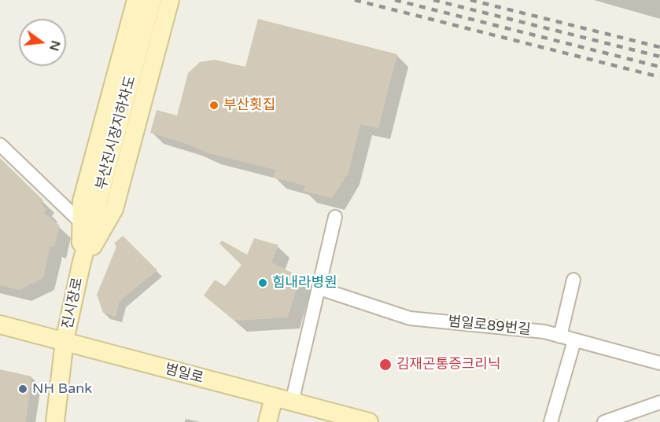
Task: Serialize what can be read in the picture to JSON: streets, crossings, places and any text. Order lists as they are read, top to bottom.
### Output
{
  "streets": {
    "main road": ["부산진시장지하차도", "진시장로", "범일로"],
    "street": ["범일로89번길"]
  },
  "crossings": [
    ["부산진시장지하차도", "진시장로"],
    ["진시장로", "범일로"]
  ],
  "places": [
    "부산횟집",
    "힘내라병원",
    "김재곤통증크리닉",
    "NH Bank"
  ],
  "north": "right"
}
